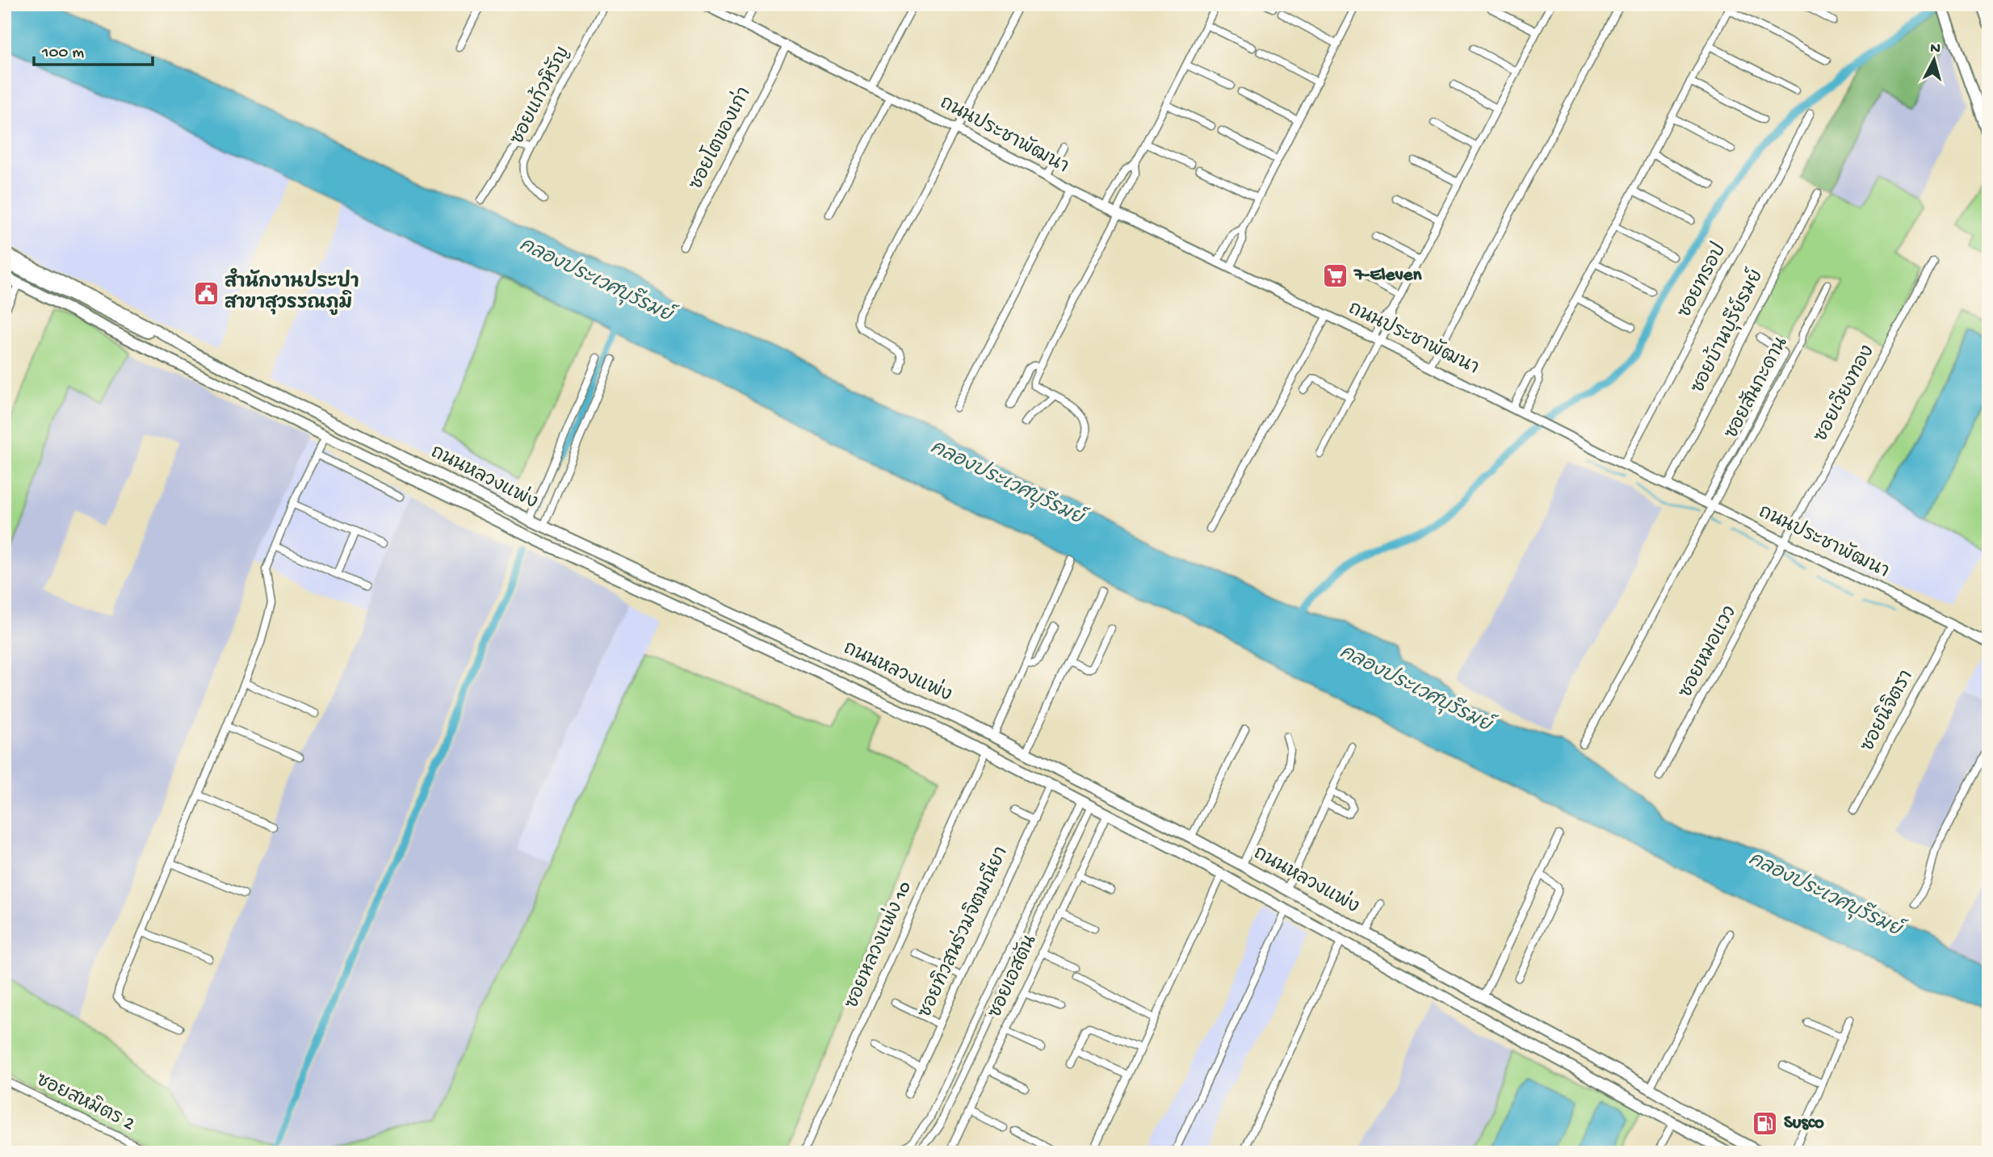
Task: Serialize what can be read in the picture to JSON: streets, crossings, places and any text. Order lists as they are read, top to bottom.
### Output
{
  "streets": {
    "main road": ["ถนนหลวงแพ่ง"],
    "street": [
      "ซอยแก้วหิรัญ",
      "ถนนประชาพัฒนา",
      "ซอยโตของเก่า",
      "ซอยทรอป",
      "ซอยบ้านบุรีย์รมย์",
      "ซอยสันกะดาน",
      "ซอยเวียงทอง",
      "ซอยหมอแวว",
      "ซอยนิจิตรา",
      "ซอยทิวสนร่วมจิตมณียา",
      "ซอยหลวงแพ่ง 10",
      "ซอยเอสตัน",
      "ซอยสหมิตร 2"
    ]
  },
  "crossings": [
    ["ถนนประชาพัฒนา", "ซอยโตของเก่า"],
    ["ถนนประชาพัฒนา", "ซอยทรอป"],
    ["ถนนประชาพัฒนา", "ซอยบ้านบุรีย์รมย์"],
    ["ถนนประชาพัฒนา", "ซอยสันกะดาน"],
    ["ถนนประชาพัฒนา", "ซอยเวียงทอง"],
    ["ถนนประชาพัฒนา", "ซอยหมอแวว"],
    ["ถนนประชาพัฒนา", "ซอยนิจิตรา"],
    ["ซอยเวียงทอง", "ซอยหมอแวว"],
    ["ถนนหลวงแพ่ง", "ซอยทิวสนร่วมจิตมณียา"],
    ["ถนนหลวงแพ่ง", "ซอยหลวงแพ่ง 10"],
    ["ถนนหลวงแพ่ง", "ซอยเอสตัน"]
  ],
  "water": ["คลองประเวศบุรีรมย์"],
  "places": {
    "supermarket": ["7-Eleven"],
    "public building": ["สำนักงานประปา สาขาสุวรรณภูมิ"],
    "fuel station": ["Susco"]
  },
  "scale_bar": "100 m",
  "north": "top"
}
